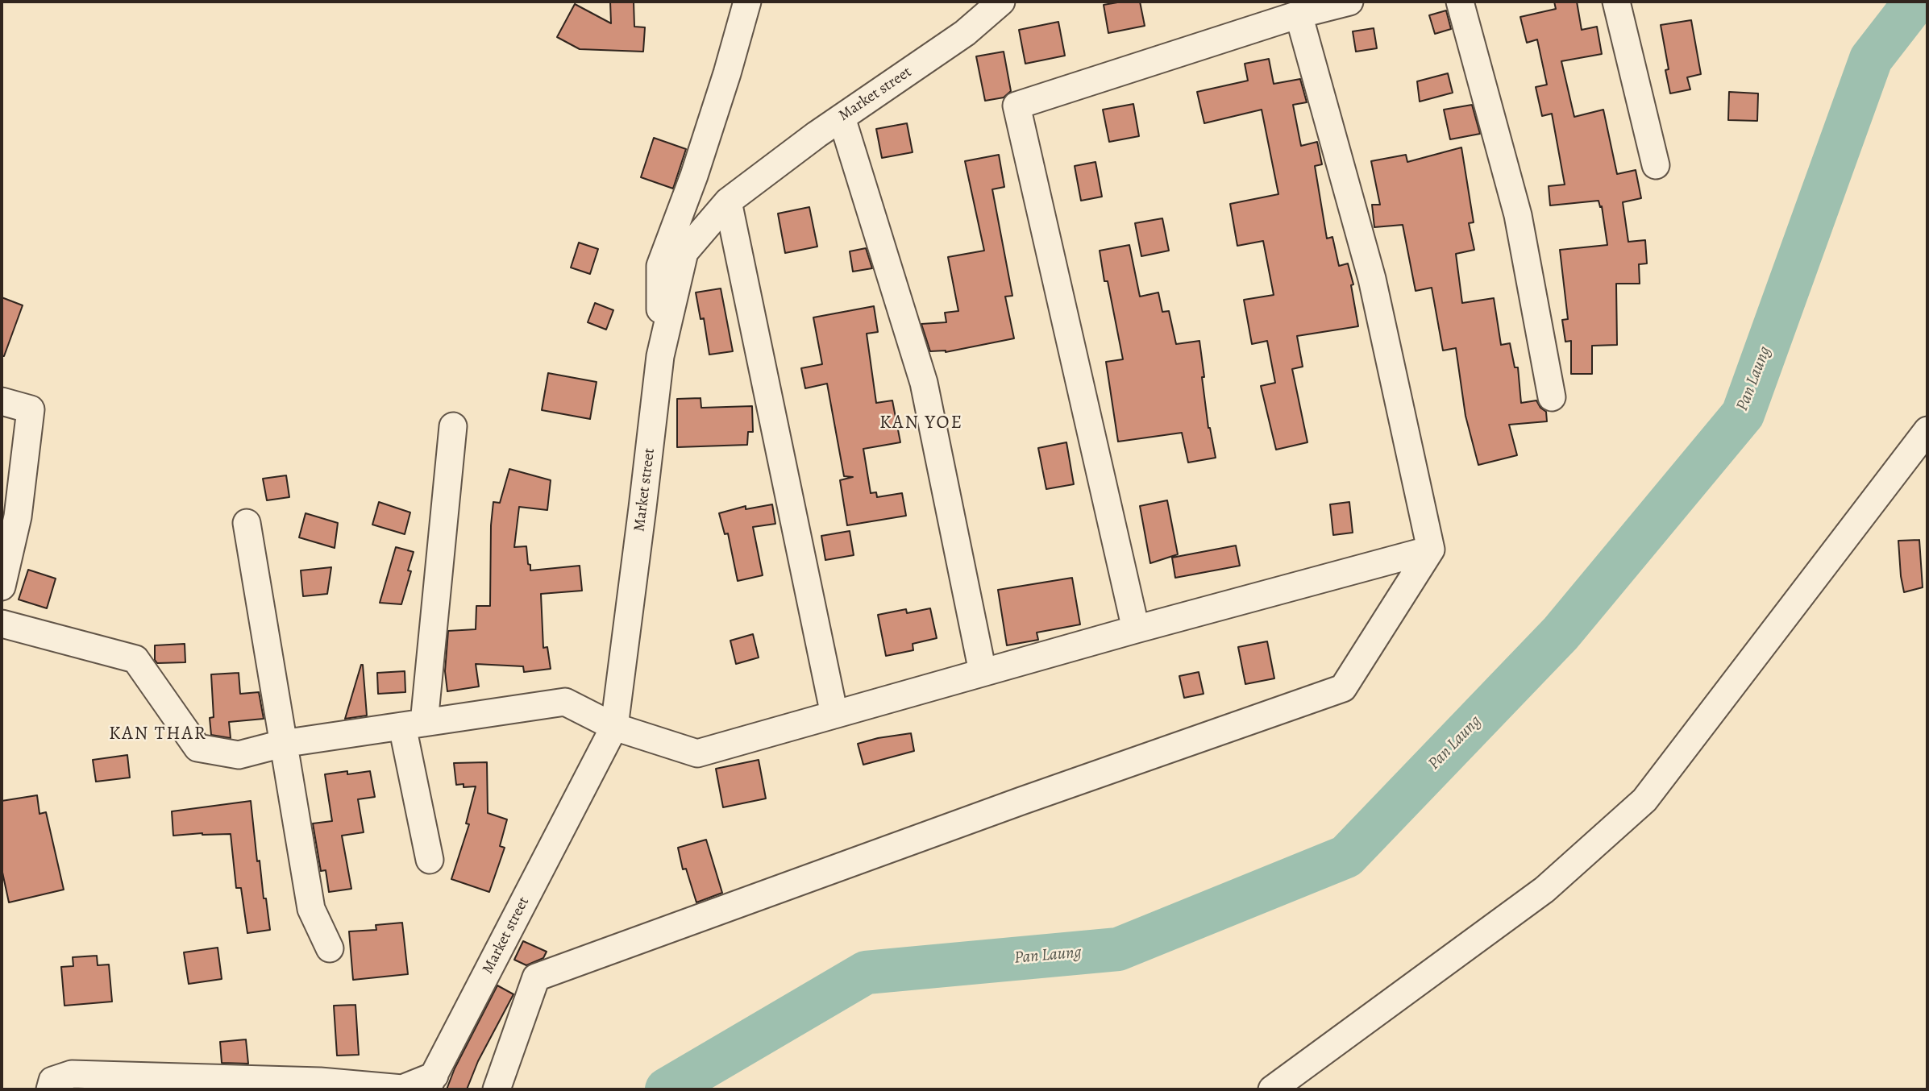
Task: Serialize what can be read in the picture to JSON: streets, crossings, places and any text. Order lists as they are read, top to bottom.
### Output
{
  "streets": {
    "street": ["Market street"]
  },
  "districts": ["KAN YOE", "KAN THAR"],
  "water": ["Pan Laung"]
}
